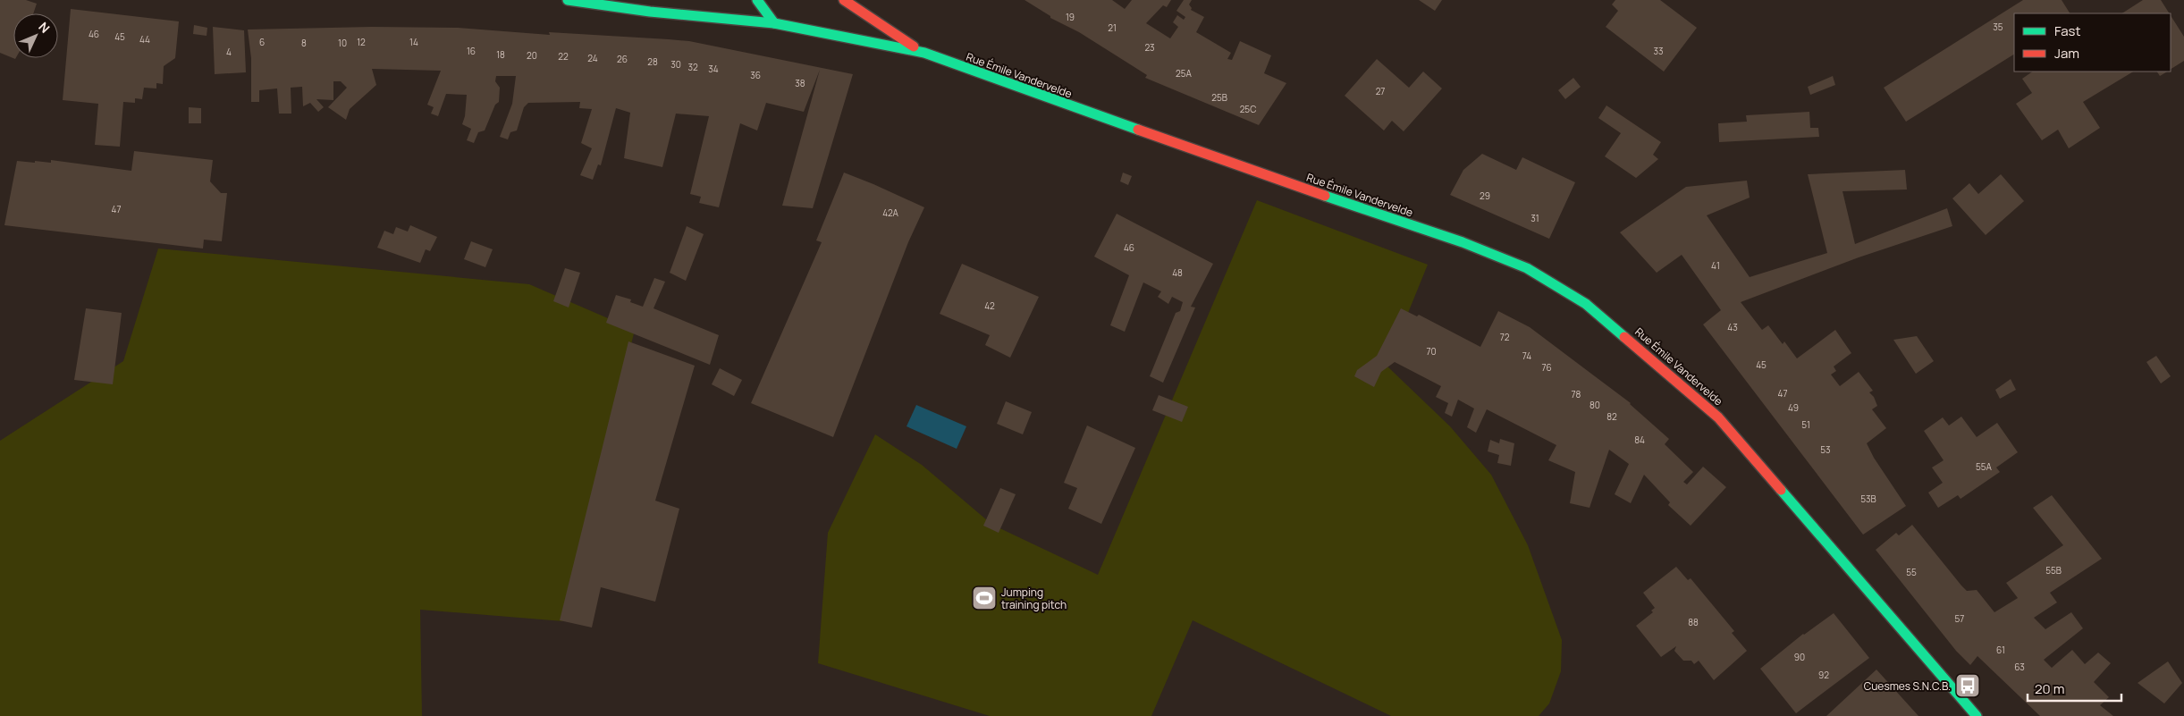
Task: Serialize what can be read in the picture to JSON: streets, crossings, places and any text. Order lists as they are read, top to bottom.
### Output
{
  "streets": {
    "main road": ["Rue Émile Vandervelde"]
  },
  "places": {
    "sports": ["Jumping training pitch"],
    "bus stop": ["Cuesmes S.N.C.B."]
  },
  "house_numbers": [
    "19",
    "35",
    "21",
    "46",
    "45",
    "44",
    "6",
    "12",
    "14",
    "8",
    "10",
    "23",
    "16",
    "33",
    "4",
    "18",
    "20",
    "22",
    "24",
    "26",
    "28",
    "30",
    "32",
    "34",
    "25A",
    "36",
    "38",
    "27",
    "25B",
    "25C",
    "29",
    "47",
    "42A",
    "31",
    "46",
    "41",
    "48",
    "42",
    "43",
    "72",
    "70",
    "74",
    "45",
    "76",
    "47",
    "78",
    "80",
    "49",
    "82",
    "51",
    "84",
    "53",
    "55A",
    "53B",
    "55B",
    "55",
    "57",
    "88",
    "61",
    "90",
    "63",
    "92"
  ],
  "legend": ["Fast", "Jam"],
  "scale_bar": "20 m",
  "north": "top right"
}
